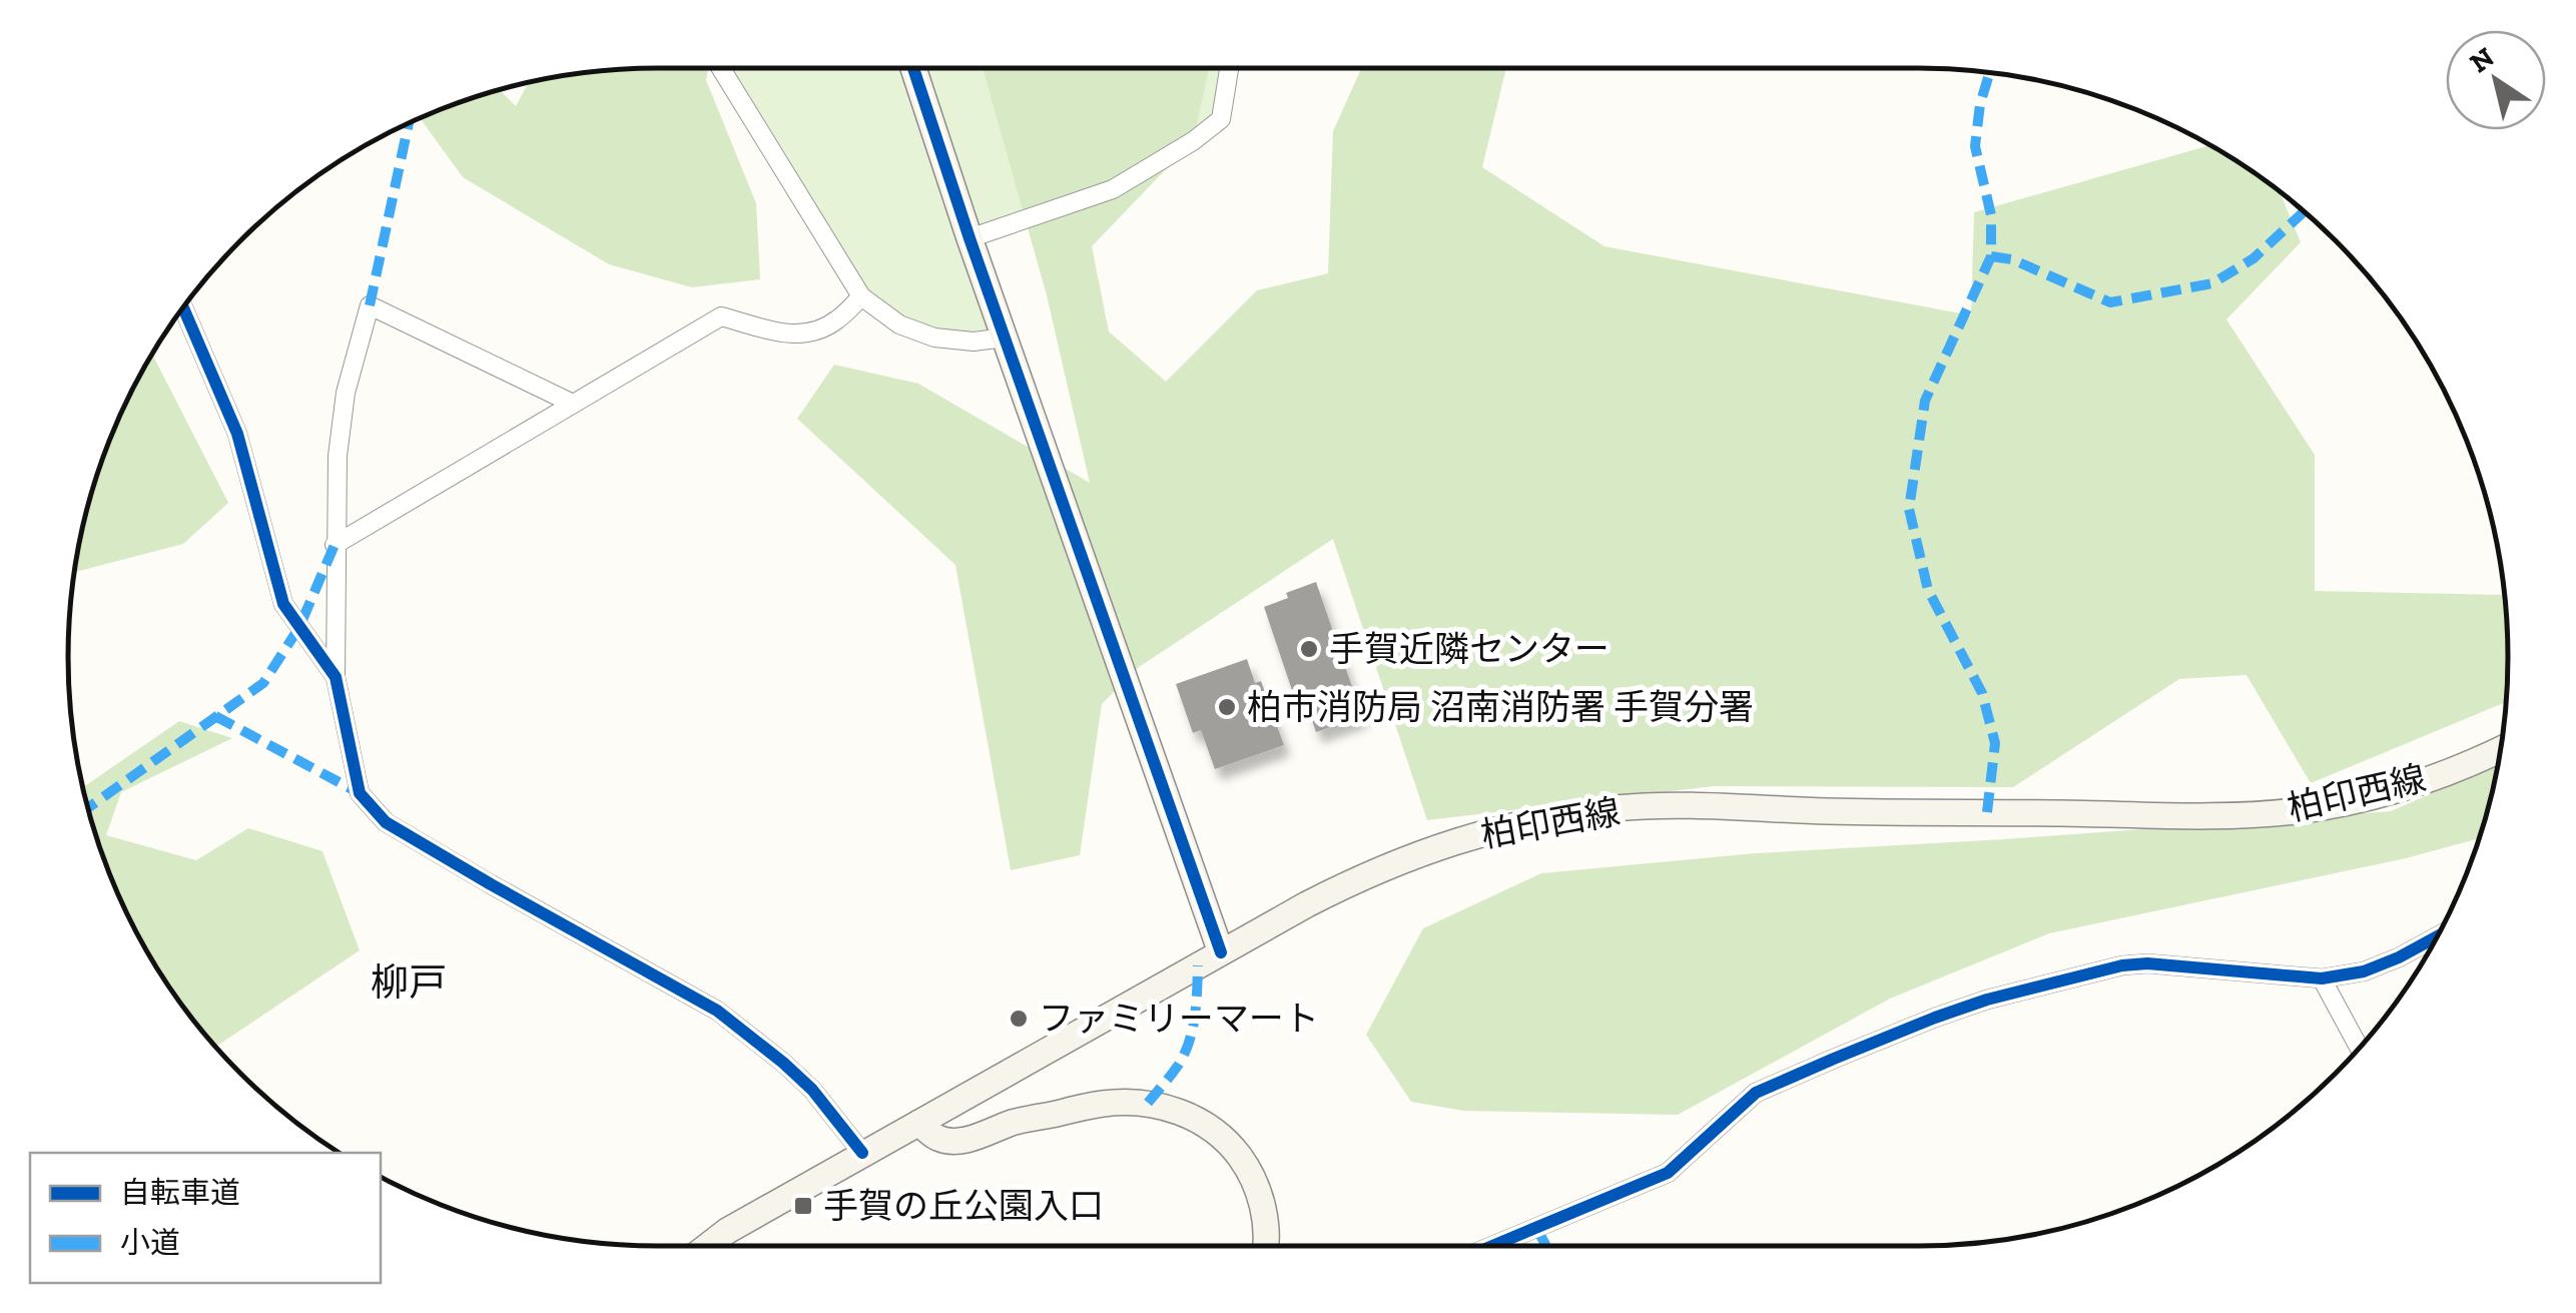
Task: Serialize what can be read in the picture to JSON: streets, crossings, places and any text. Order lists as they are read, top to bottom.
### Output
{
  "streets": {
    "main road": ["柏印西線"]
  },
  "districts": ["柳戸"],
  "places": {
    "other": ["手賀近隣センター", "柏市消防局 沼南消防署 手賀分署", "ファミリーマート"],
    "transit": ["手賀の丘公園入口"]
  },
  "legend": ["自転車道", "小道"],
  "north": "top left"
}
